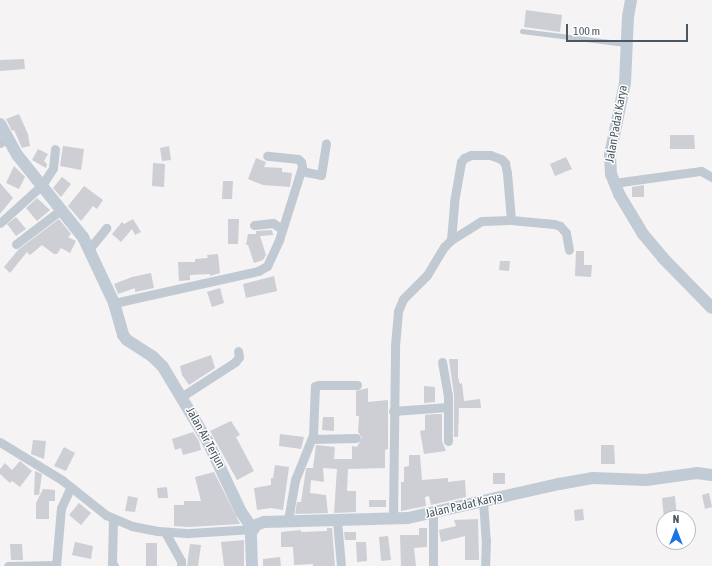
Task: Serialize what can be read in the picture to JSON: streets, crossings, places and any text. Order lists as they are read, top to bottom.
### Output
{
  "streets": {
    "main road": ["Jalan Padat Karya", "Jalan Air Terjun"]
  },
  "crossings": [
    ["Jalan Padat Karya", "Jalan Air Terjun"]
  ],
  "scale_bar": "100 m",
  "north": "top"
}
